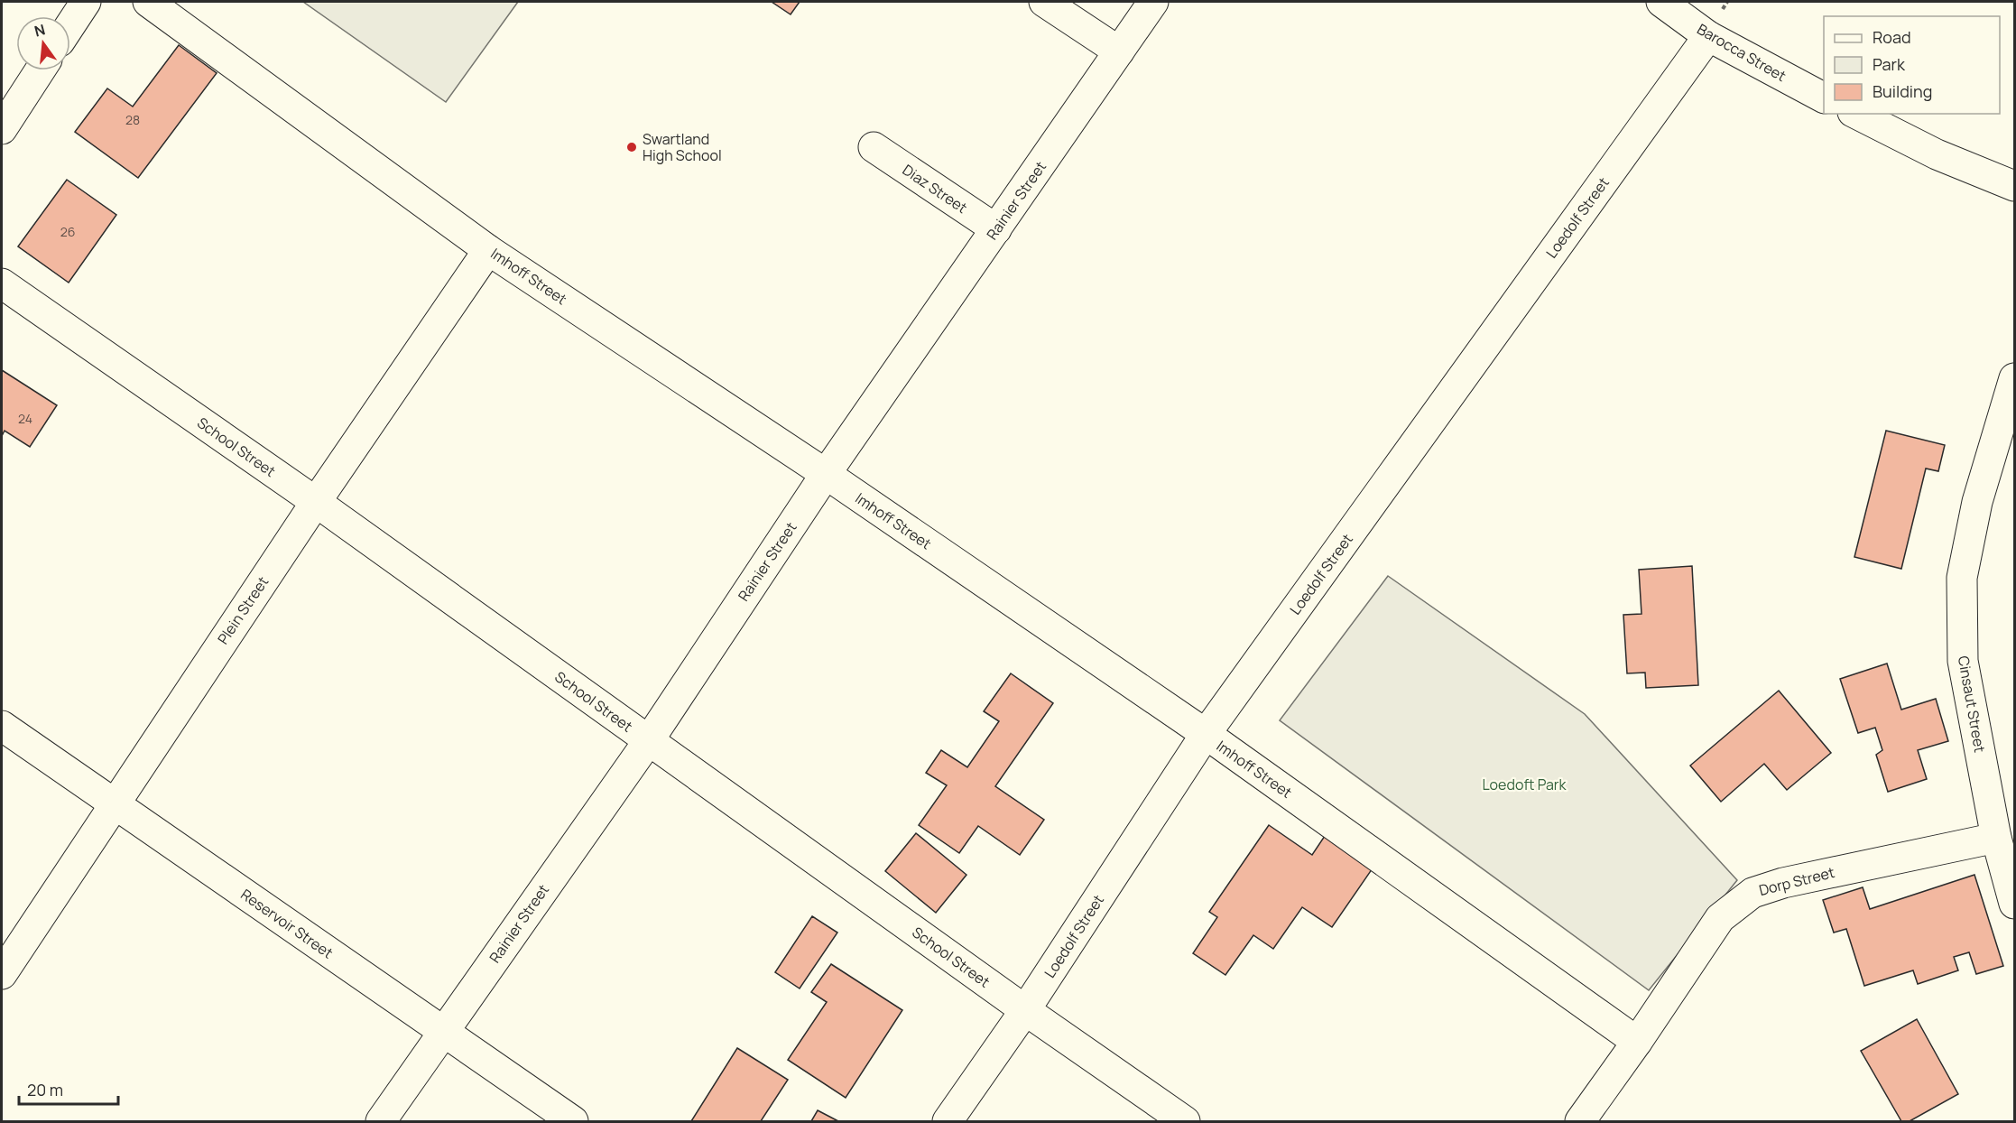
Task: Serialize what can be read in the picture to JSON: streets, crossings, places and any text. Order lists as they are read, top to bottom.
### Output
{
  "streets": {
    "street": [
      "Barocca Street",
      "Diaz Street",
      "Rainier Street",
      "Loedolf Street",
      "Imhoff Street",
      "School Street",
      "Plein Street",
      "Cinsaut Street",
      "Dorp Street",
      "Reservoir Street"
    ]
  },
  "crossings": [
    ["Barocca Street", "Loedolf Street"],
    ["Diaz Street", "Rainier Street"],
    ["Rainier Street", "Imhoff Street"],
    ["Rainier Street", "School Street"],
    ["Rainier Street", "Reservoir Street"],
    ["Loedolf Street", "Imhoff Street"],
    ["Loedolf Street", "School Street"],
    ["Imhoff Street", "Plein Street"],
    ["Imhoff Street", "Dorp Street"],
    ["School Street", "Plein Street"],
    ["Plein Street", "Reservoir Street"],
    ["Cinsaut Street", "Dorp Street"]
  ],
  "parks": ["Loedoft Park"],
  "places": ["Swartland High School"],
  "house_numbers": ["28", "26", "24"],
  "legend": ["Road", "Park", "Building"],
  "scale_bar": "20 m",
  "north": "top"
}
